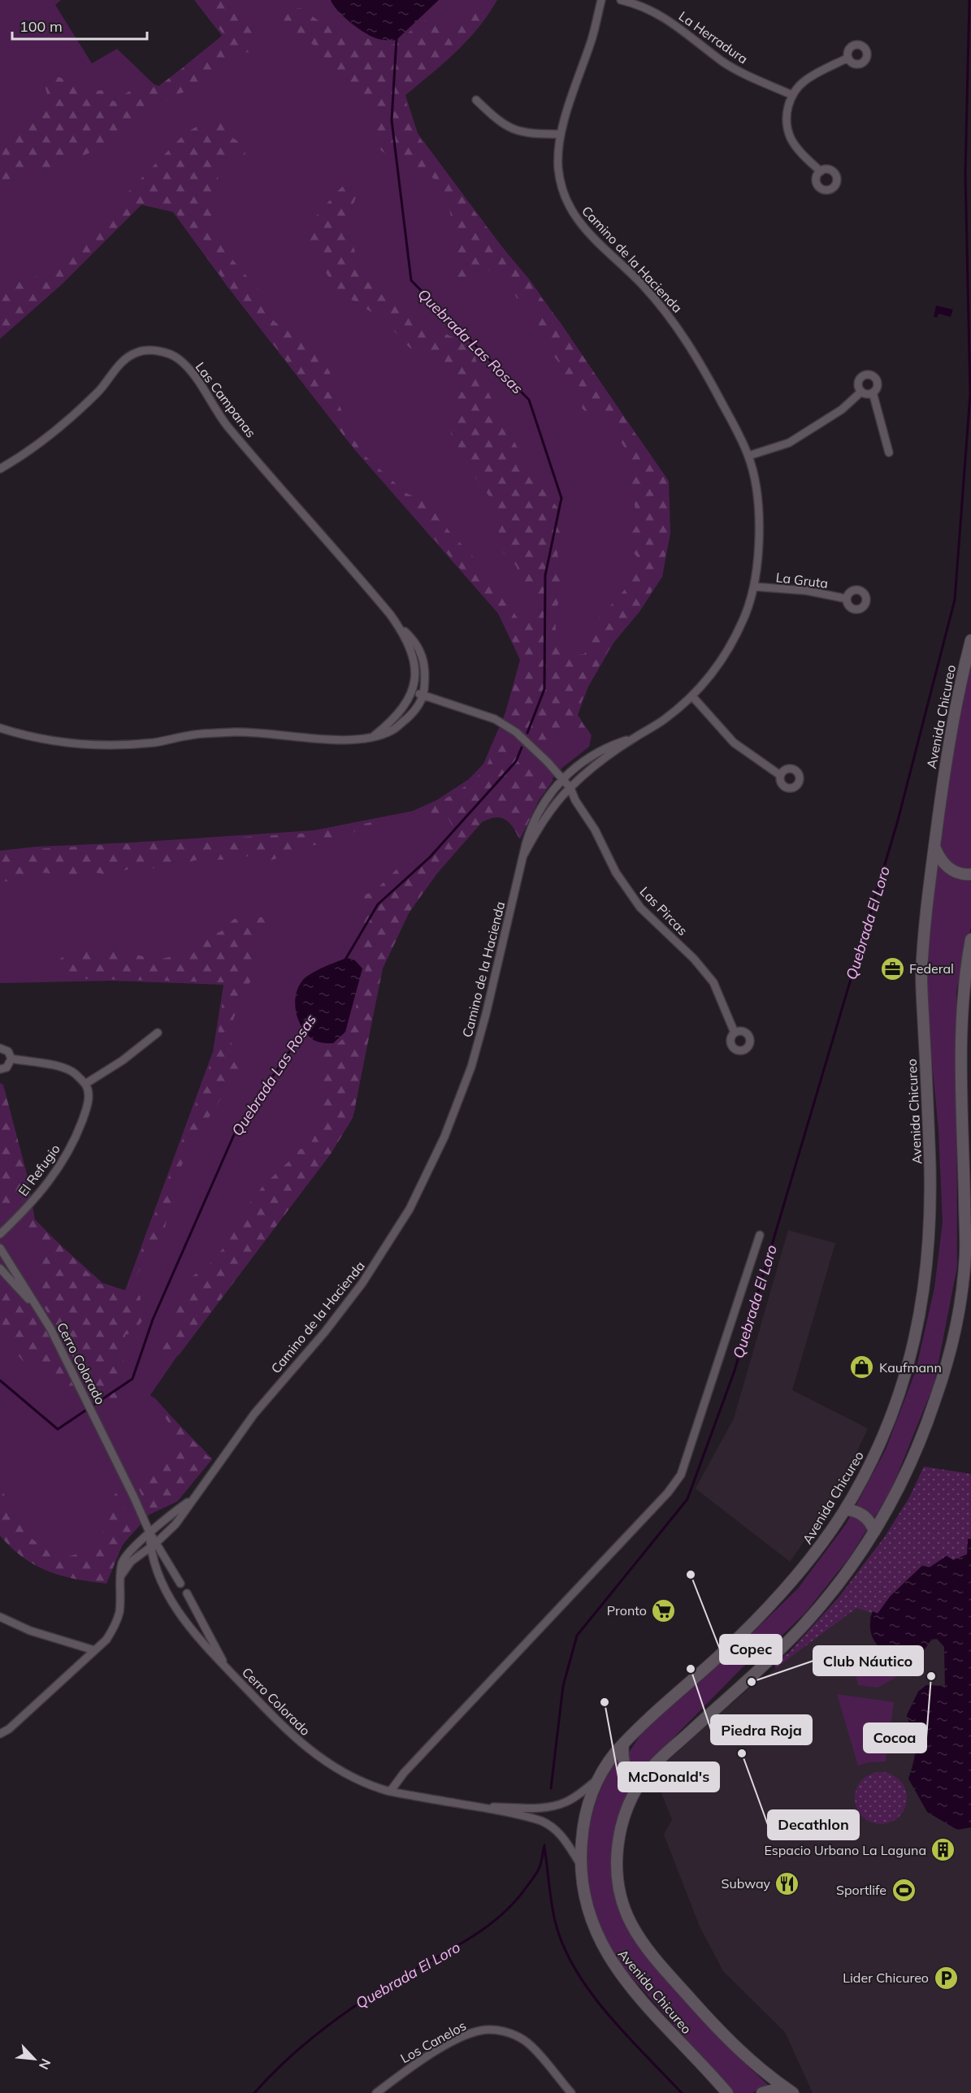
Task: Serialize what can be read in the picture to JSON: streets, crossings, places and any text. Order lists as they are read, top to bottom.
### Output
{
  "streets": {
    "main road": ["Avenida Chicureo"],
    "street": [
      "La Herradura",
      "Camino de la Hacienda",
      "Las Campanas",
      "La Gruta",
      "Las Pircas",
      "El Refugio",
      "Cerro Colorado",
      "Los Canelos"
    ]
  },
  "crossings": [
    ["Camino de la Hacienda", "La Gruta"],
    ["Camino de la Hacienda", "Las Pircas"],
    ["Camino de la Hacienda", "Cerro Colorado"],
    ["Avenida Chicureo", "Cerro Colorado"]
  ],
  "water": ["Quebrada Las Rosas", "Quebrada El Loro"],
  "places": {
    "office": ["Federal"],
    "shop": ["Kaufmann"],
    "other": [
      "Copec",
      "Piedra Roja",
      "Cocoa",
      "Club Náutico",
      "McDonald's",
      "Decathlon"
    ],
    "supermarket": ["Pronto"],
    "building": ["Espacio Urbano La Laguna"],
    "restaurant": ["Subway"],
    "sports": ["Sportlife"],
    "parking": ["Lider Chicureo"]
  },
  "scale_bar": "100 m",
  "north": "bottom right"
}
